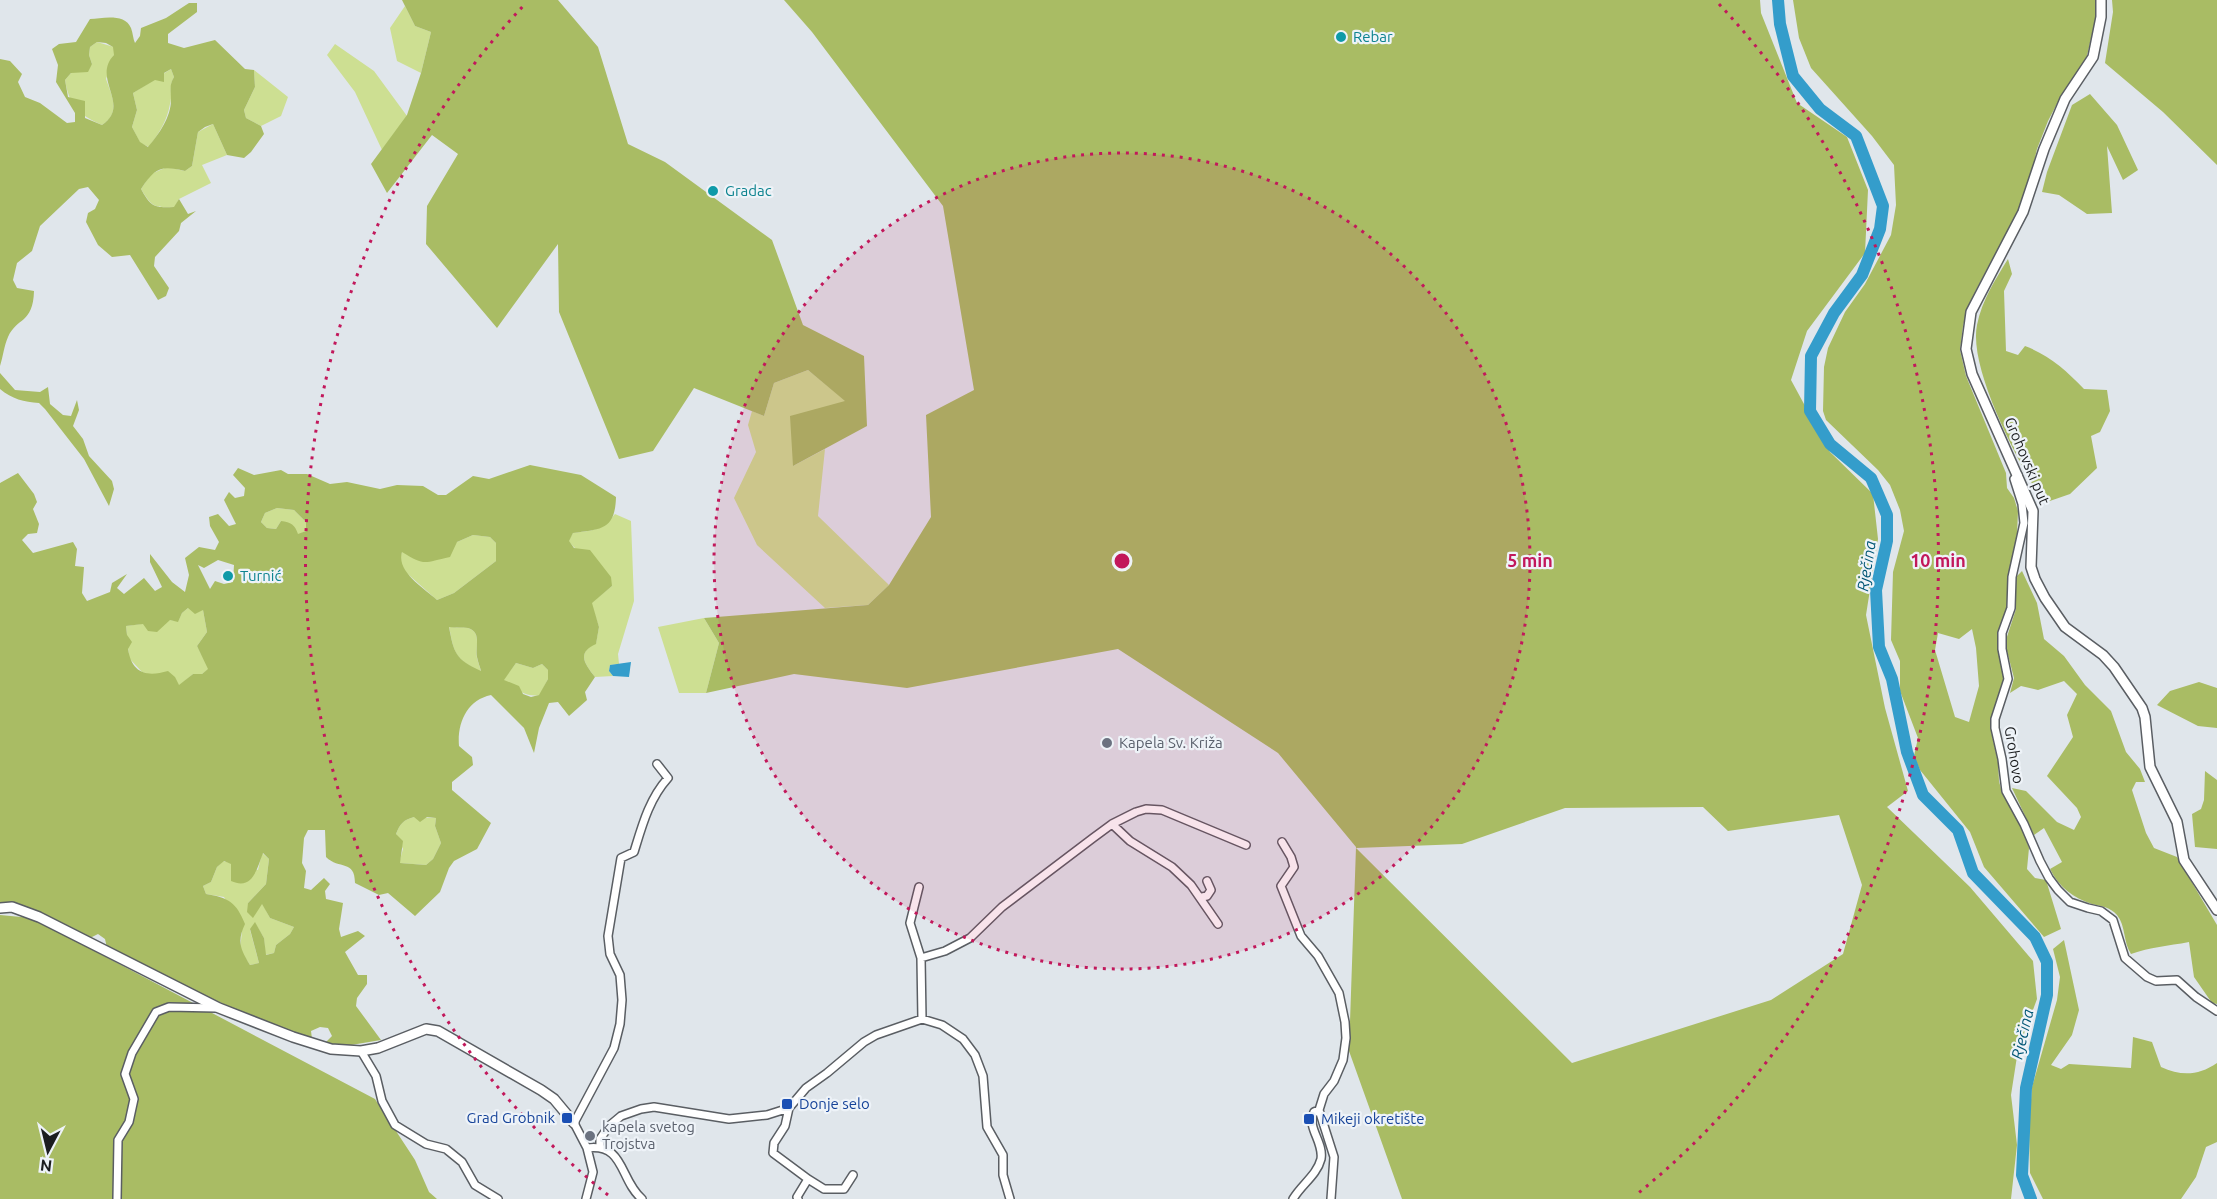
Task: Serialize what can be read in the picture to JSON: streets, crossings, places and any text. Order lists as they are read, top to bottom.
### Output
{
  "streets": {
    "main road": ["Grohovski put"],
    "street": ["Grohovo"]
  },
  "crossings": [
    ["Grohovski put", "Grohovo"]
  ],
  "water": ["Rječina"],
  "places": {
    "other": [
      "Rebar",
      "Gradac",
      "Turnić",
      "Kapela Sv. Križa",
      "kapela svetog Trojstva"
    ],
    "transit": ["Donje selo", "Grad Grobnik", "Mikeji okretište"]
  },
  "north": "bottom",
  "rings": ["5 min", "10 min"]
}
